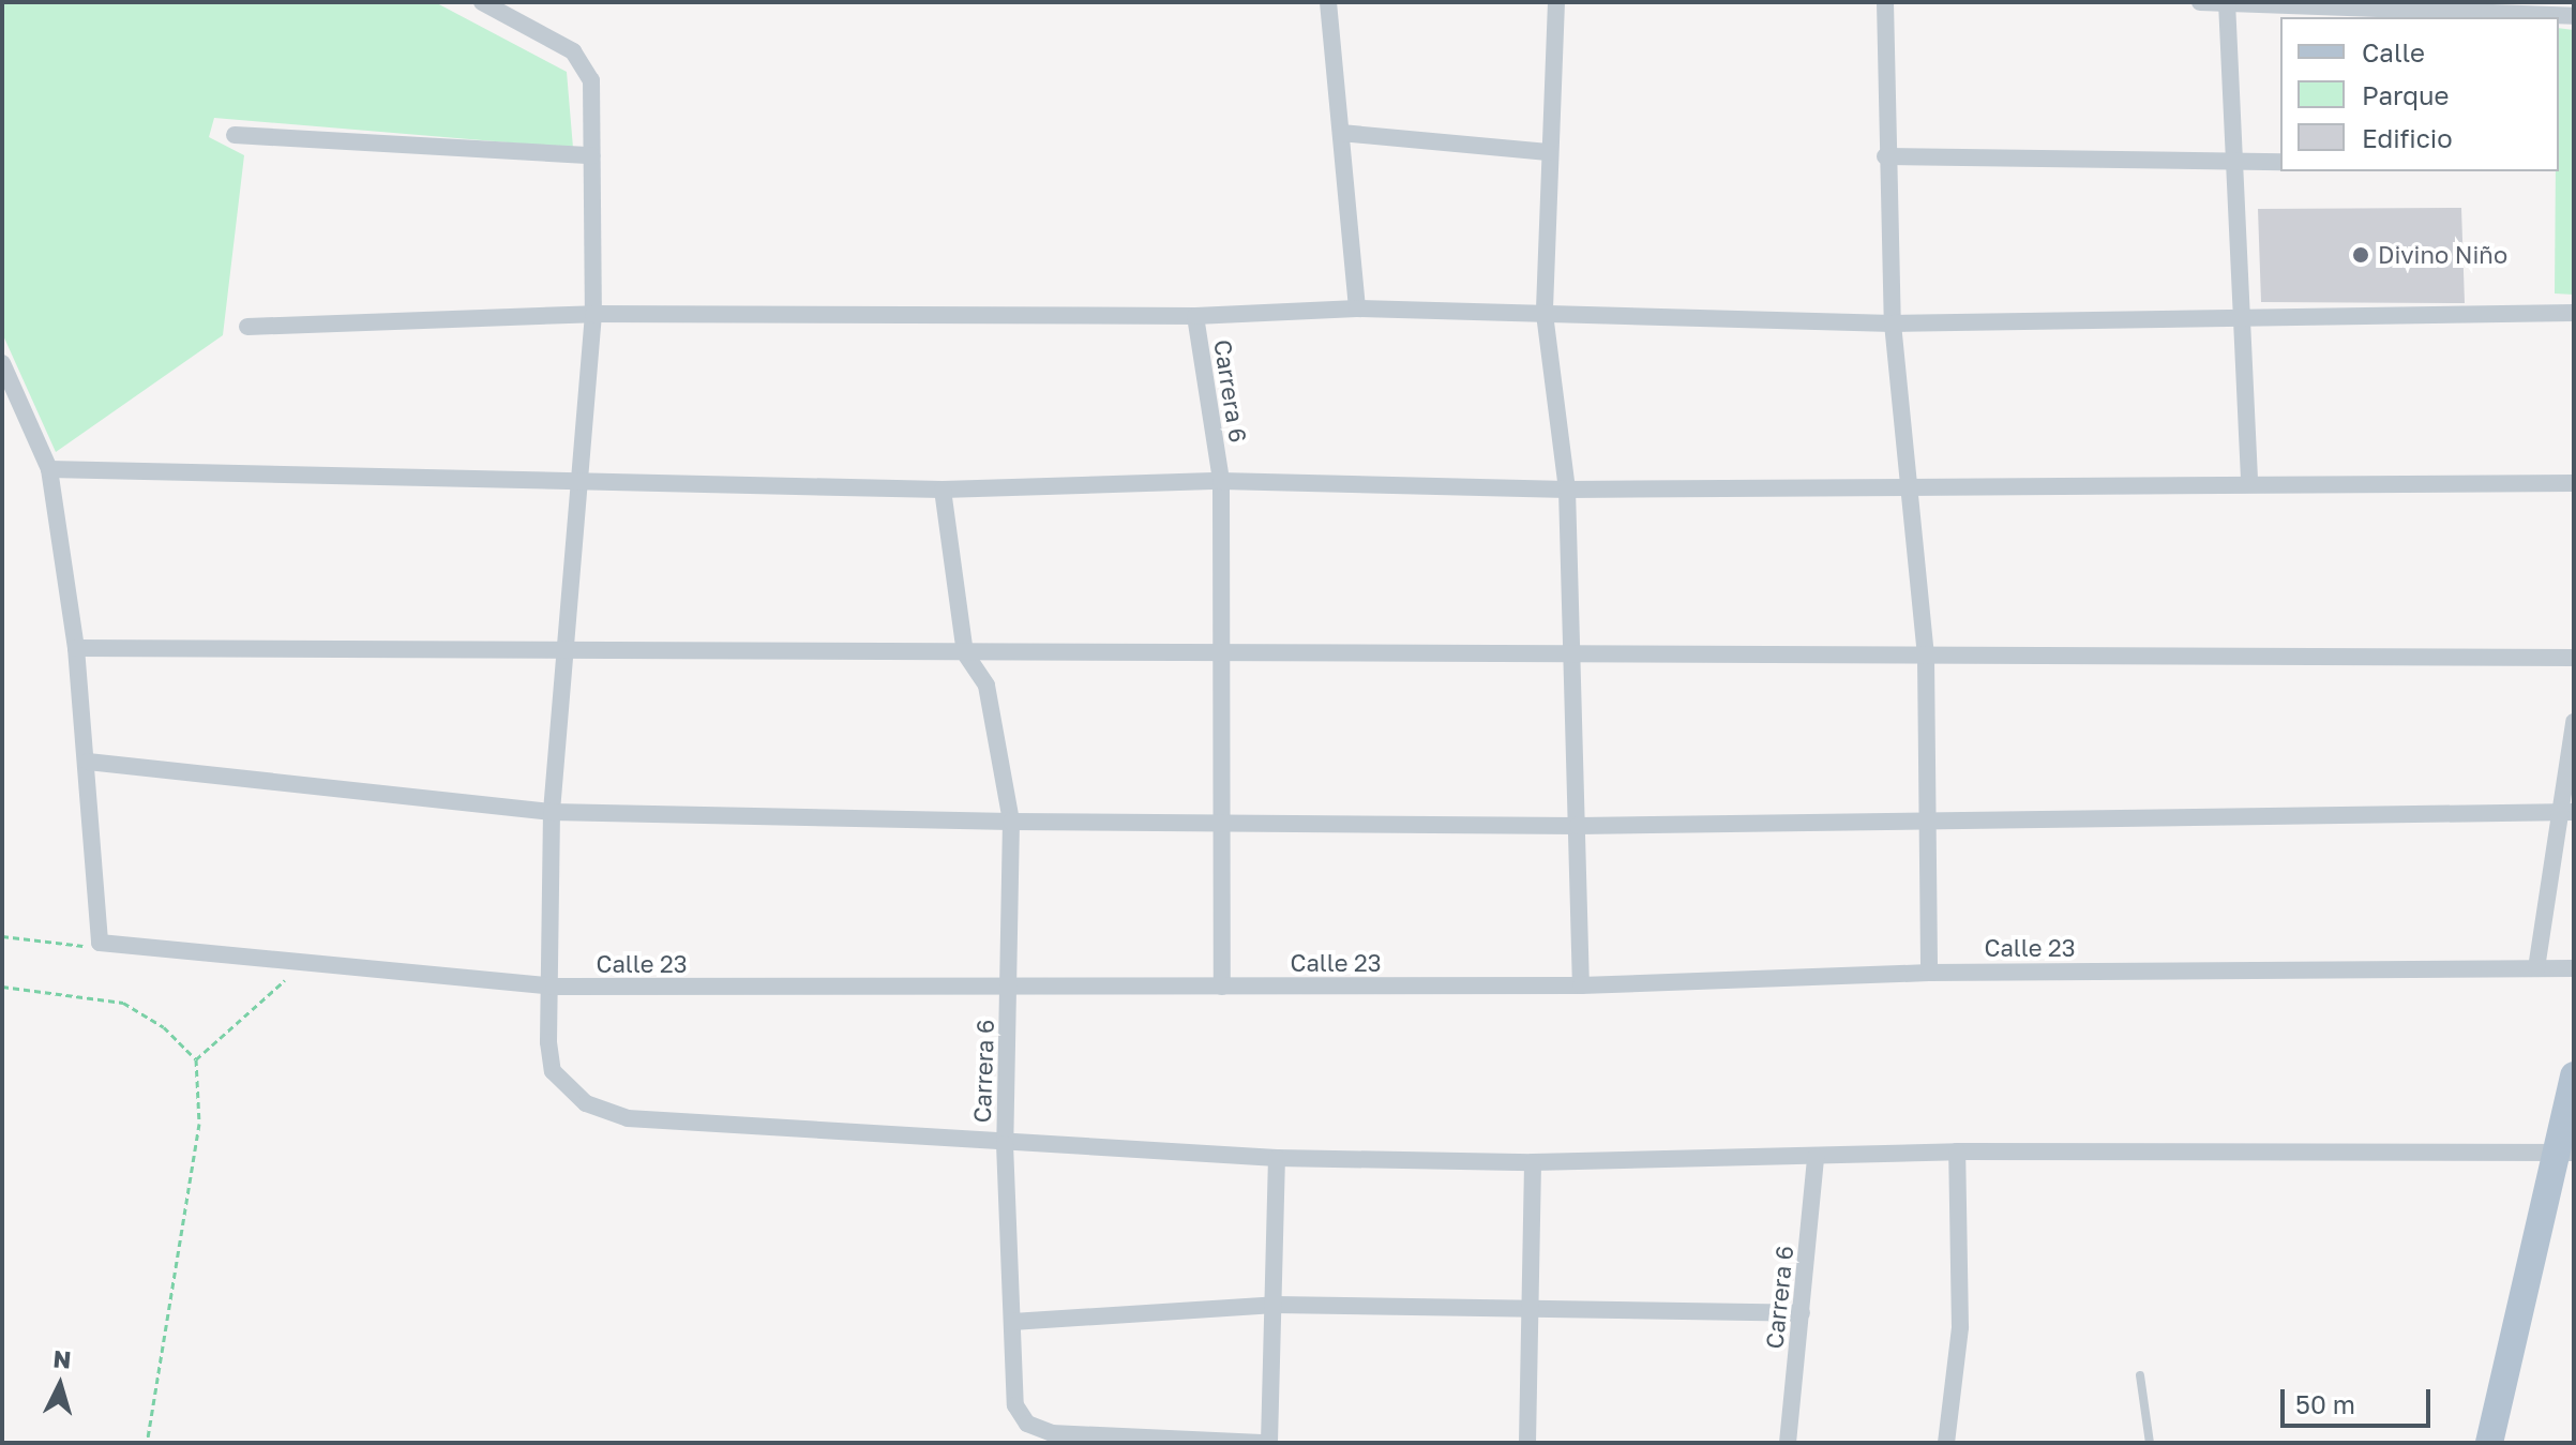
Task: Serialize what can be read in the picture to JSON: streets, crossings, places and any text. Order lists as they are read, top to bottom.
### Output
{
  "streets": {
    "street": ["Carrera 6", "Calle 23"]
  },
  "crossings": [
    ["Carrera 6", "Calle 23"]
  ],
  "places": ["Divino Niño"],
  "legend": ["Calle", "Parque", "Edificio"],
  "scale_bar": "50 m",
  "north": "top"
}
